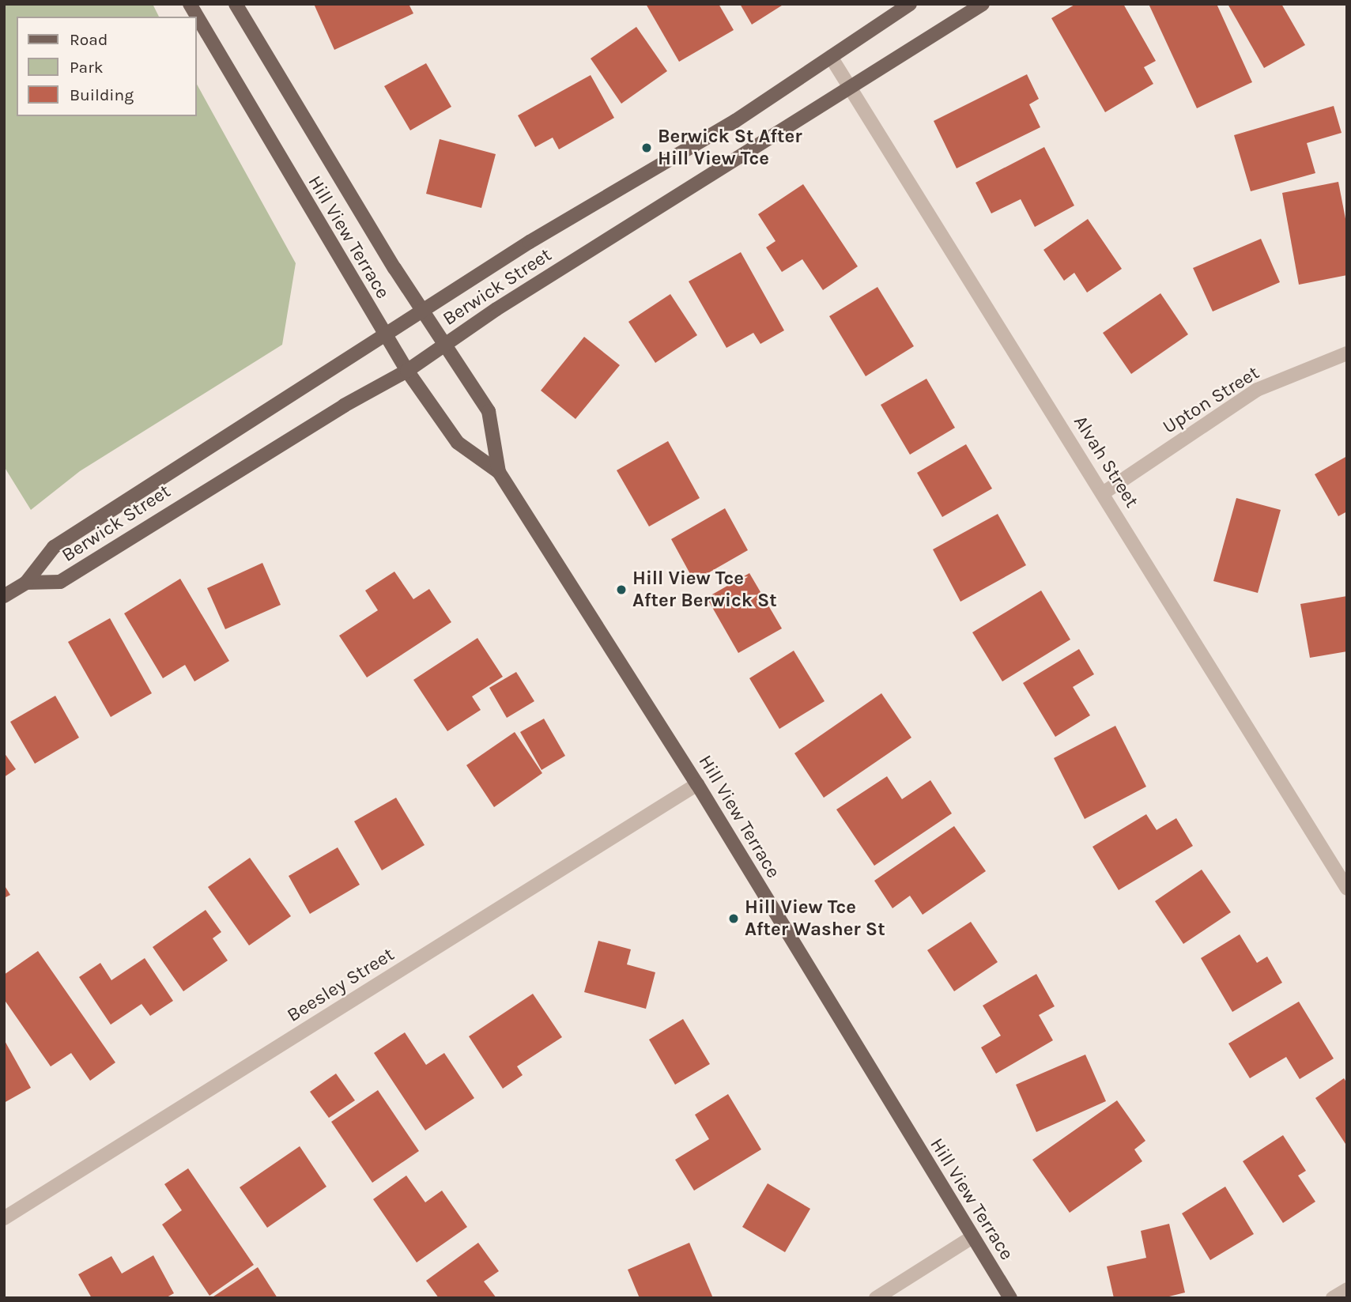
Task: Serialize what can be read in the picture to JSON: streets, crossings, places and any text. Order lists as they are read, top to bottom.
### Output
{
  "streets": {
    "main road": ["Hill View Terrace", "Berwick Street"],
    "street": ["Upton Street", "Alvah Street", "Beesley Street"]
  },
  "crossings": [
    ["Hill View Terrace", "Berwick Street"],
    ["Hill View Terrace", "Beesley Street"],
    ["Berwick Street", "Alvah Street"],
    ["Upton Street", "Alvah Street"]
  ],
  "places": ["Berwick St After Hill View Tce", "Hill View Tce After Berwick St", "Hill View Tce After Washer St"],
  "legend": ["Road", "Park", "Building"]
}
